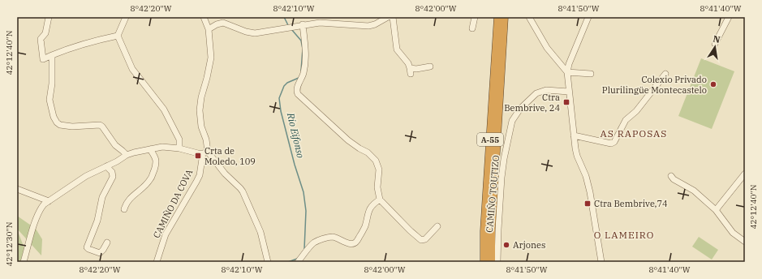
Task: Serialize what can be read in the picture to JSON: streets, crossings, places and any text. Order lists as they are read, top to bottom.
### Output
{
  "streets": {
    "highway": ["A-55"],
    "street": ["CAMIÑO TOUTIZO", "CAMIÑO DA COVA"]
  },
  "districts": ["AS RAPOSAS", "O LAMEIRO"],
  "water": ["Río Eifonso"],
  "places": {
    "other": ["Colexio Privado Plurilingüe Montecastelo", "Arjones"],
    "transit": ["Ctra Bembrive, 24", "Crta de Moledo, 109", "Ctra Bembrive,74"]
  },
  "north": "top",
  "coordinates": [
    "8°42'20\"W",
    "8°42'10\"W",
    "8°42'00\"W",
    "8°41'50\"W",
    "8°41'40\"W",
    "42°12'40\"N",
    "42°12'30\"N"
  ]
}
